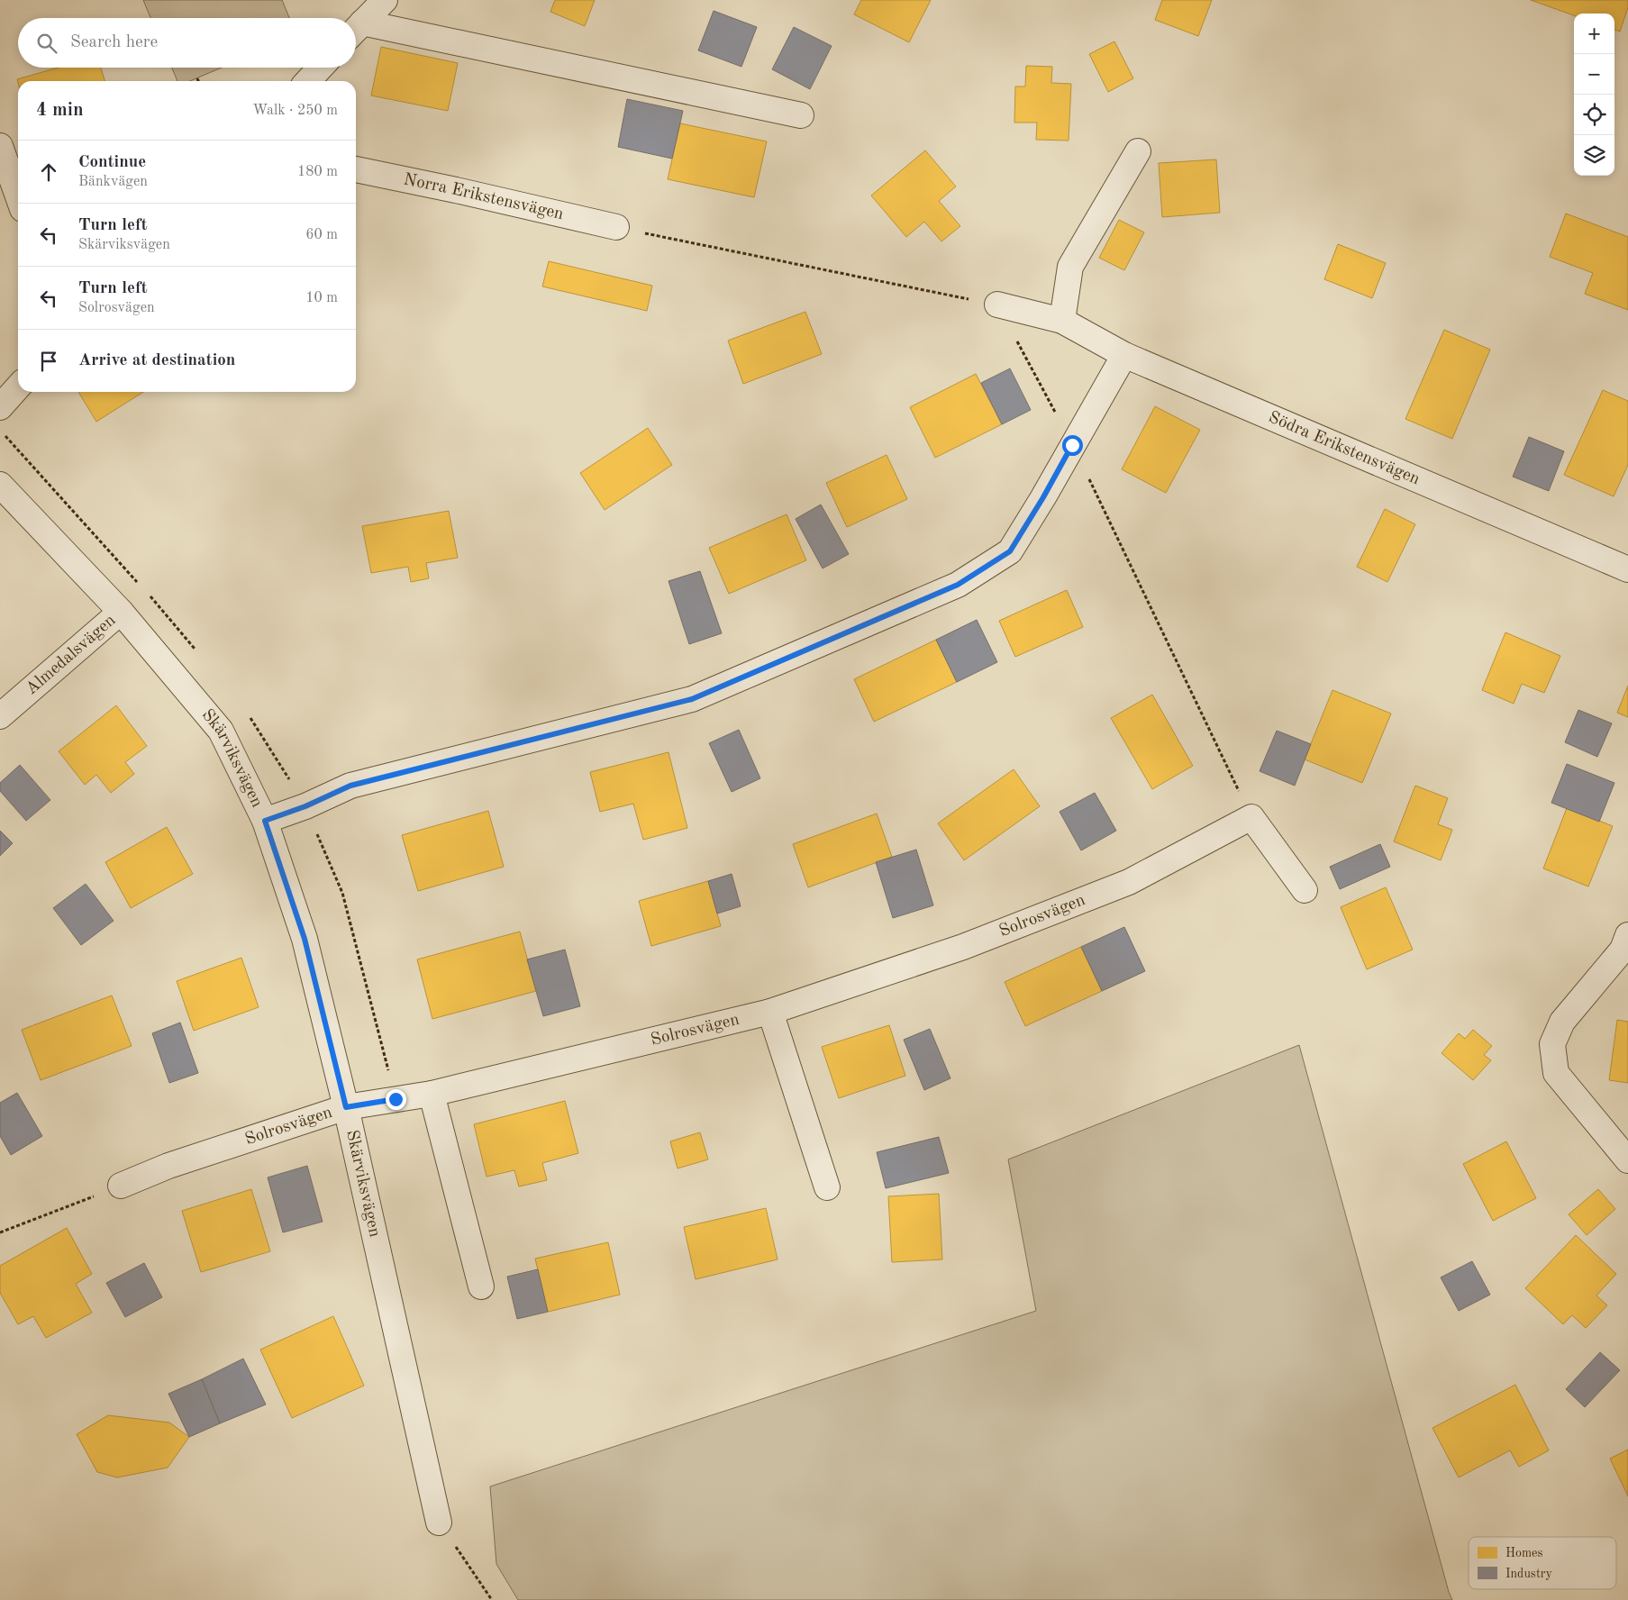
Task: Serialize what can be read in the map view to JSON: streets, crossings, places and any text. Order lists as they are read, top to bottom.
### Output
{
  "streets": {
    "street": [
      "Norra Erikstensvägen",
      "Södra Erikstensvägen",
      "Almedalsvägen",
      "Skärviksvägen",
      "Solrosvägen"
    ]
  },
  "crossings": [
    ["Almedalsvägen", "Skärviksvägen"],
    ["Skärviksvägen", "Solrosvägen"]
  ],
  "legend": ["Homes", "Industry"],
  "page": {
    "map_buttons": ["+", "−"],
    "search": "Search here",
    "heading": ["4 min", "Walk · 250 m"],
    "list": [
      ["Continue", "Bänkvägen", "180 m"],
      ["Turn left", "Skärviksvägen", "60 m"],
      ["Turn left", "Solrosvägen", "10 m"],
      "Arrive at destination"
    ]
  }
}
